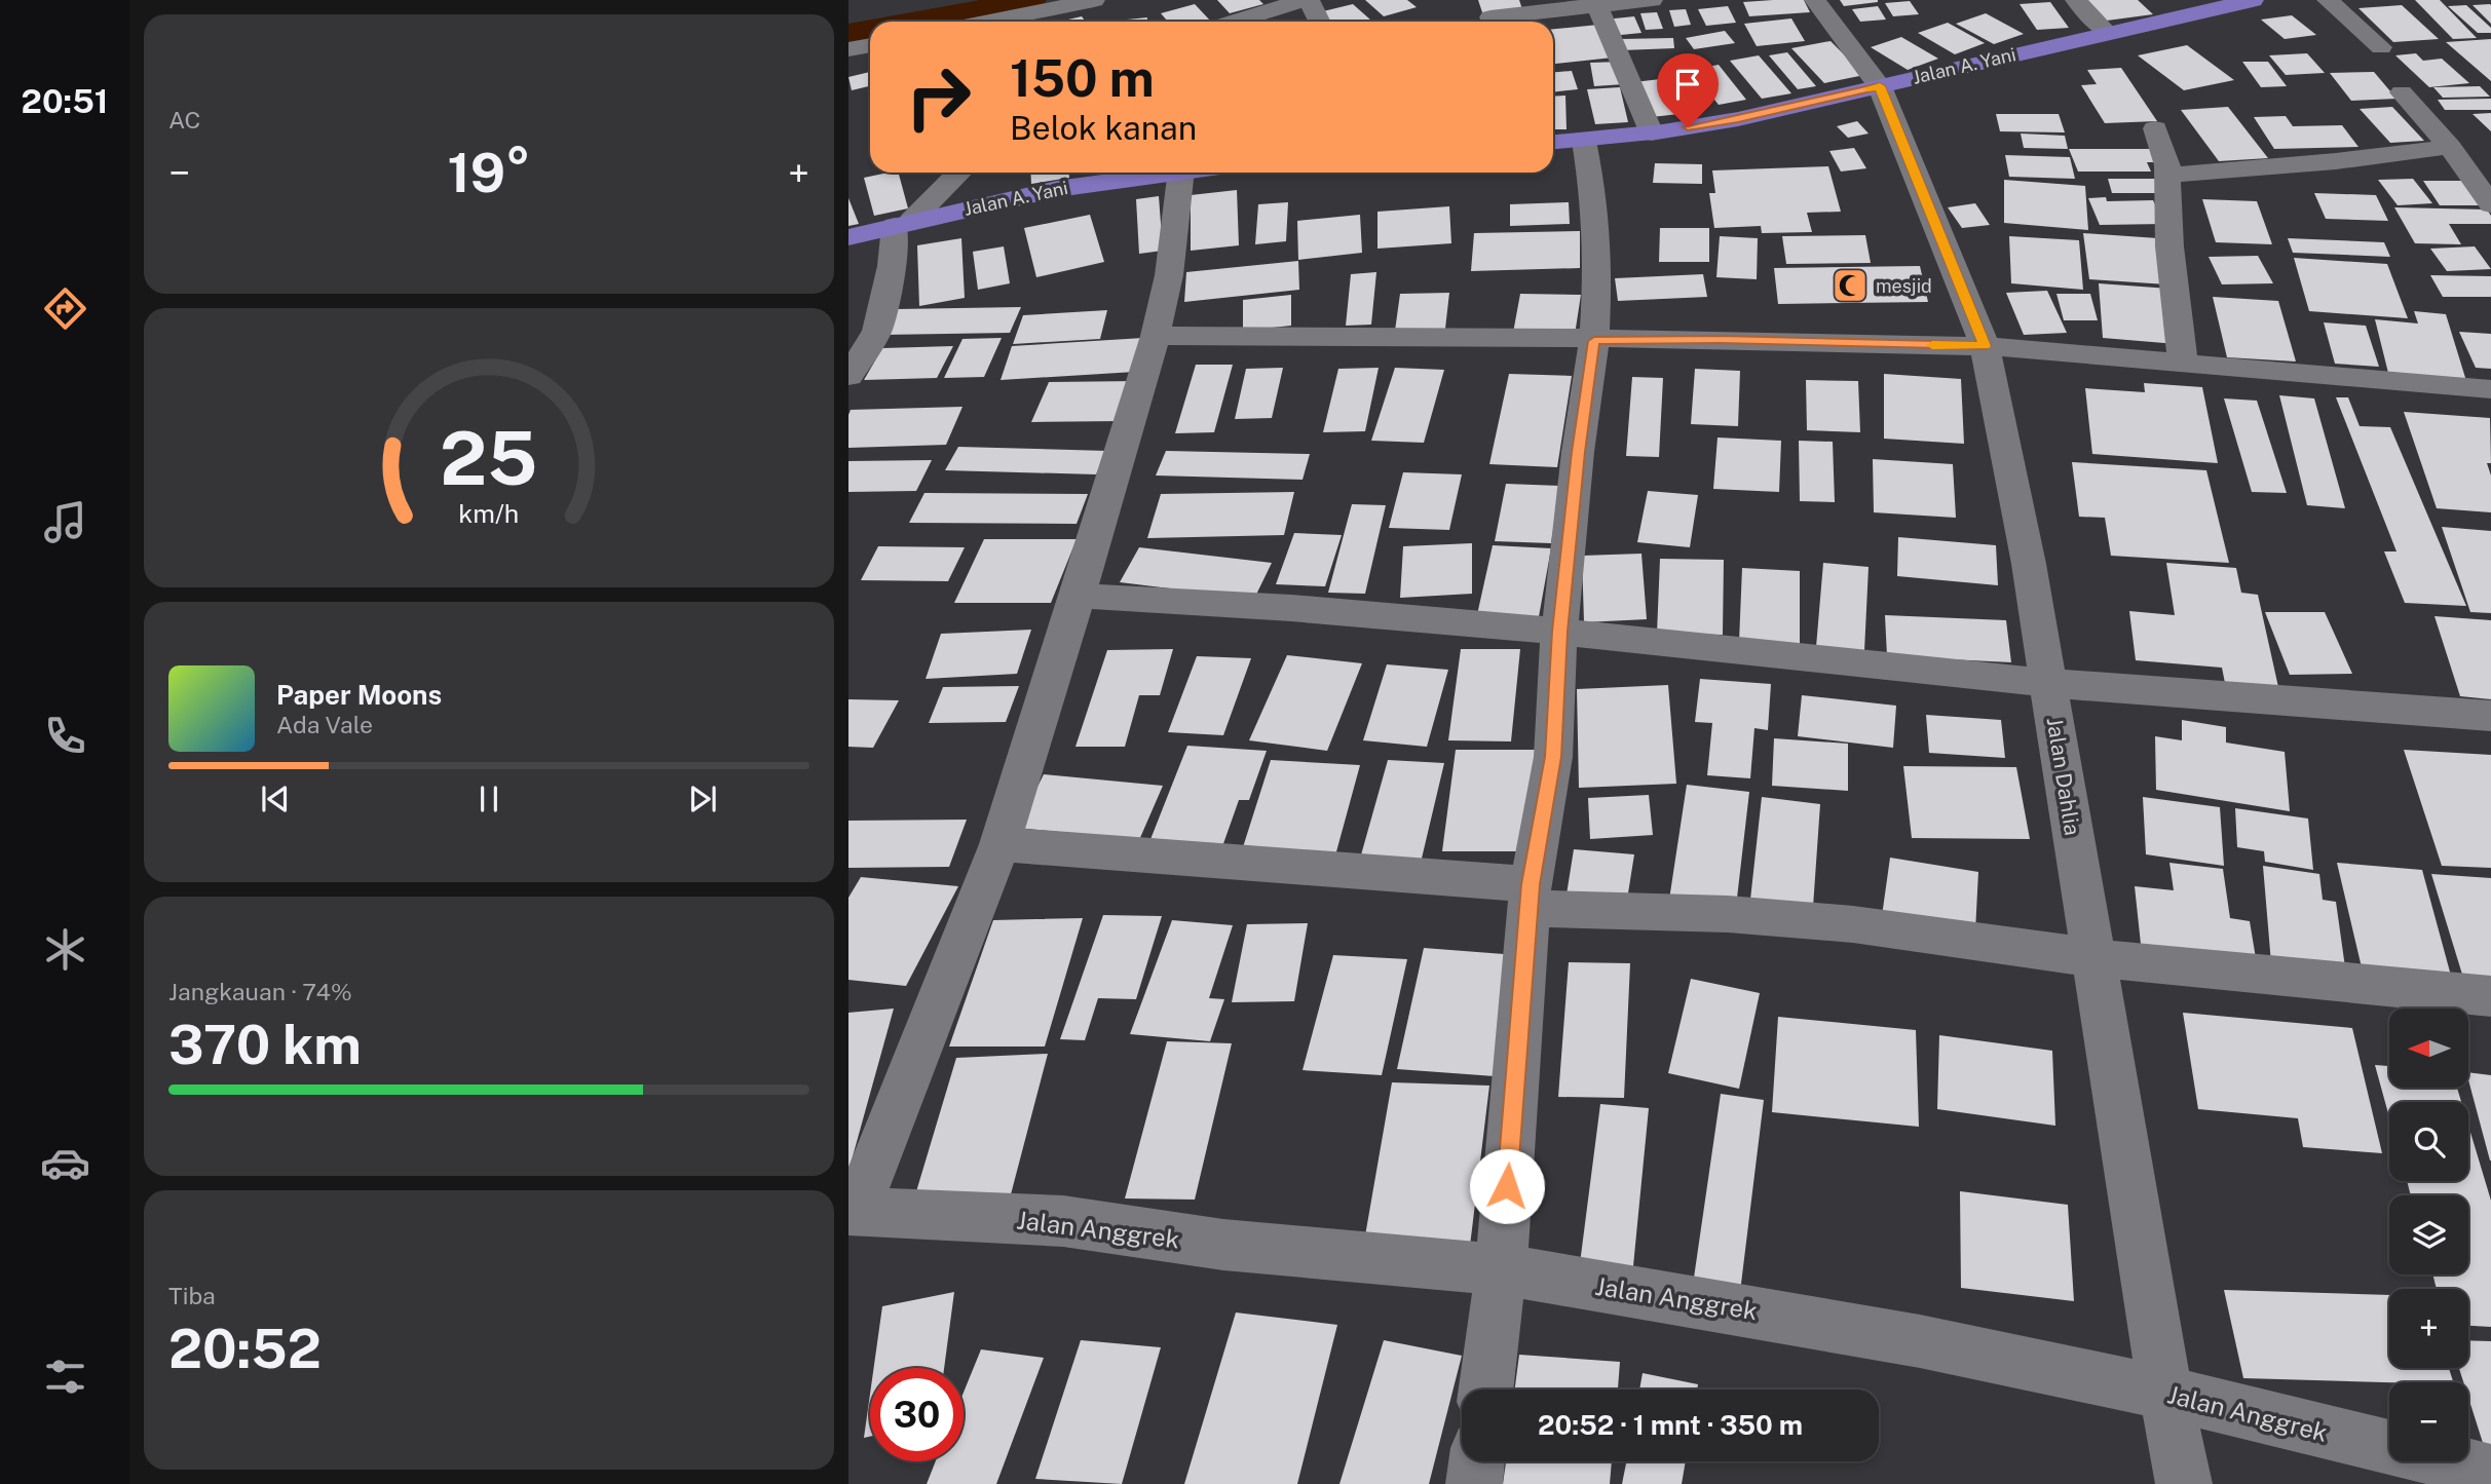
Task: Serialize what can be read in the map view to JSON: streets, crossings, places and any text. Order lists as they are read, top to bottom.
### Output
{
  "streets": {
    "highway": ["Jalan A. Yani"],
    "street": ["Jalan Dahlia", "Jalan Anggrek"]
  },
  "crossings": [
    ["Jalan A. Yani", "Jalan Dahlia"],
    ["Jalan Dahlia", "Jalan Anggrek"]
  ],
  "places": {
    "mosque": ["mesjid"]
  },
  "north": "left",
  "page": {
    "tabs": "20:51",
    "tile": [
      "AC",
      ["Jangkauan · 74%", "370 km"],
      ["Tiba", "20:52"]
    ],
    "turn": ["150 m", "Belok kanan"],
    "heat": ["−", "19°", "+"],
    "song": ["Paper Moons", "Ada Vale"],
    "map_buttons": ["+", "−"],
    "limit": "30",
    "trip": "20:52 · 1 mnt · 350 m",
    "gauge": ["25", "km/h"]
  }
}
